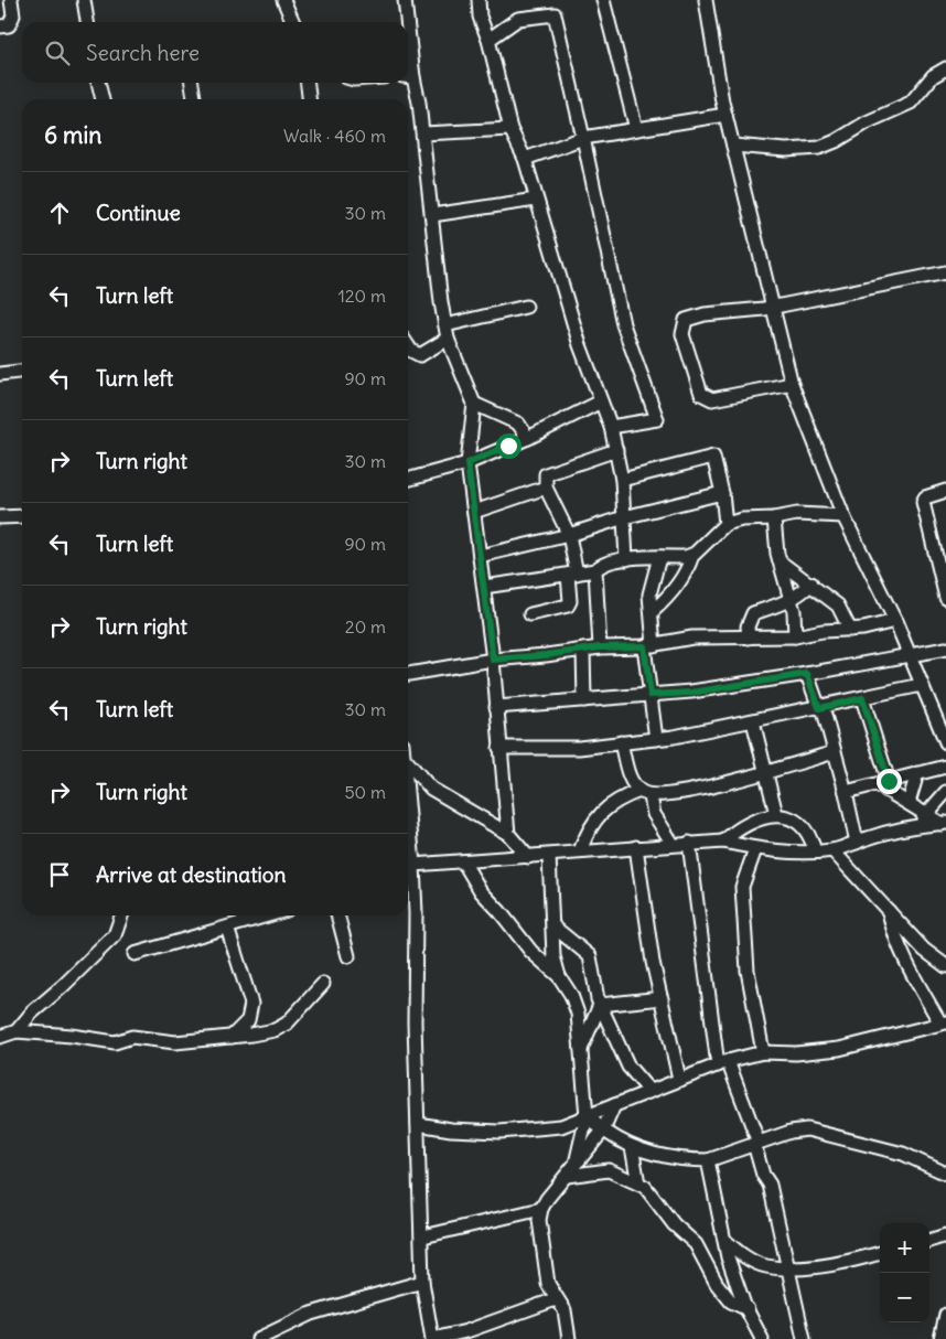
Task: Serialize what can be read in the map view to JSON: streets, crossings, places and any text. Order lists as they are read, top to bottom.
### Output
{
  "page": {
    "search": "Search here",
    "heading": ["6 min", "Walk · 460 m"],
    "list": [
      ["Continue", "30 m"],
      ["Turn left", "120 m"],
      ["Turn left", "90 m"],
      ["Turn right", "30 m"],
      ["Turn left", "90 m"],
      ["Turn right", "20 m"],
      ["Turn left", "30 m"],
      ["Turn right", "50 m"],
      "Arrive at destination"
    ],
    "map_buttons": ["+", "−"]
  }
}
